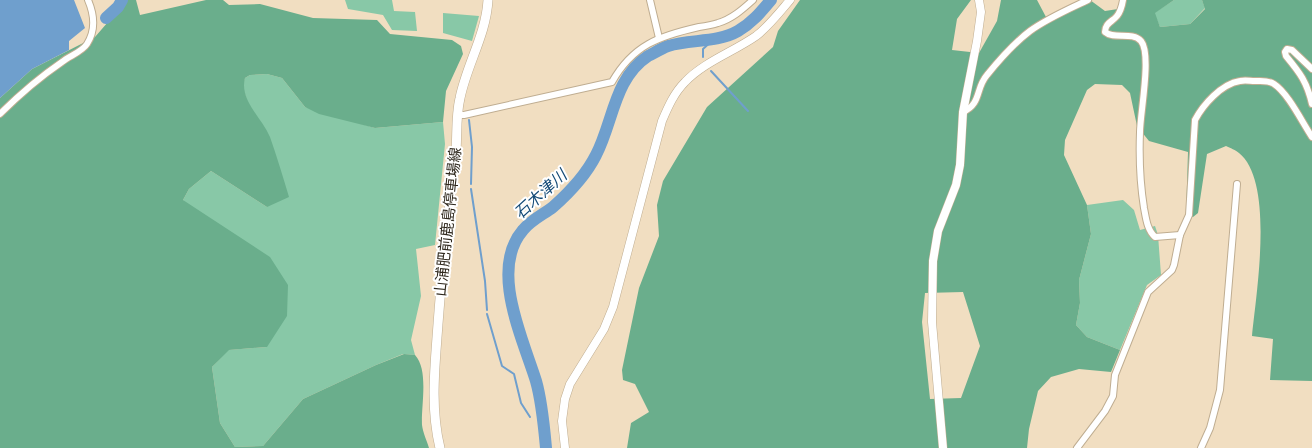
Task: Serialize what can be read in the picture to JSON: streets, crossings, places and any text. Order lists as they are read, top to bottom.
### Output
{
  "streets": {
    "main road": ["山浦肥前鹿島停車場線"]
  },
  "water": ["石木津川"]
}
